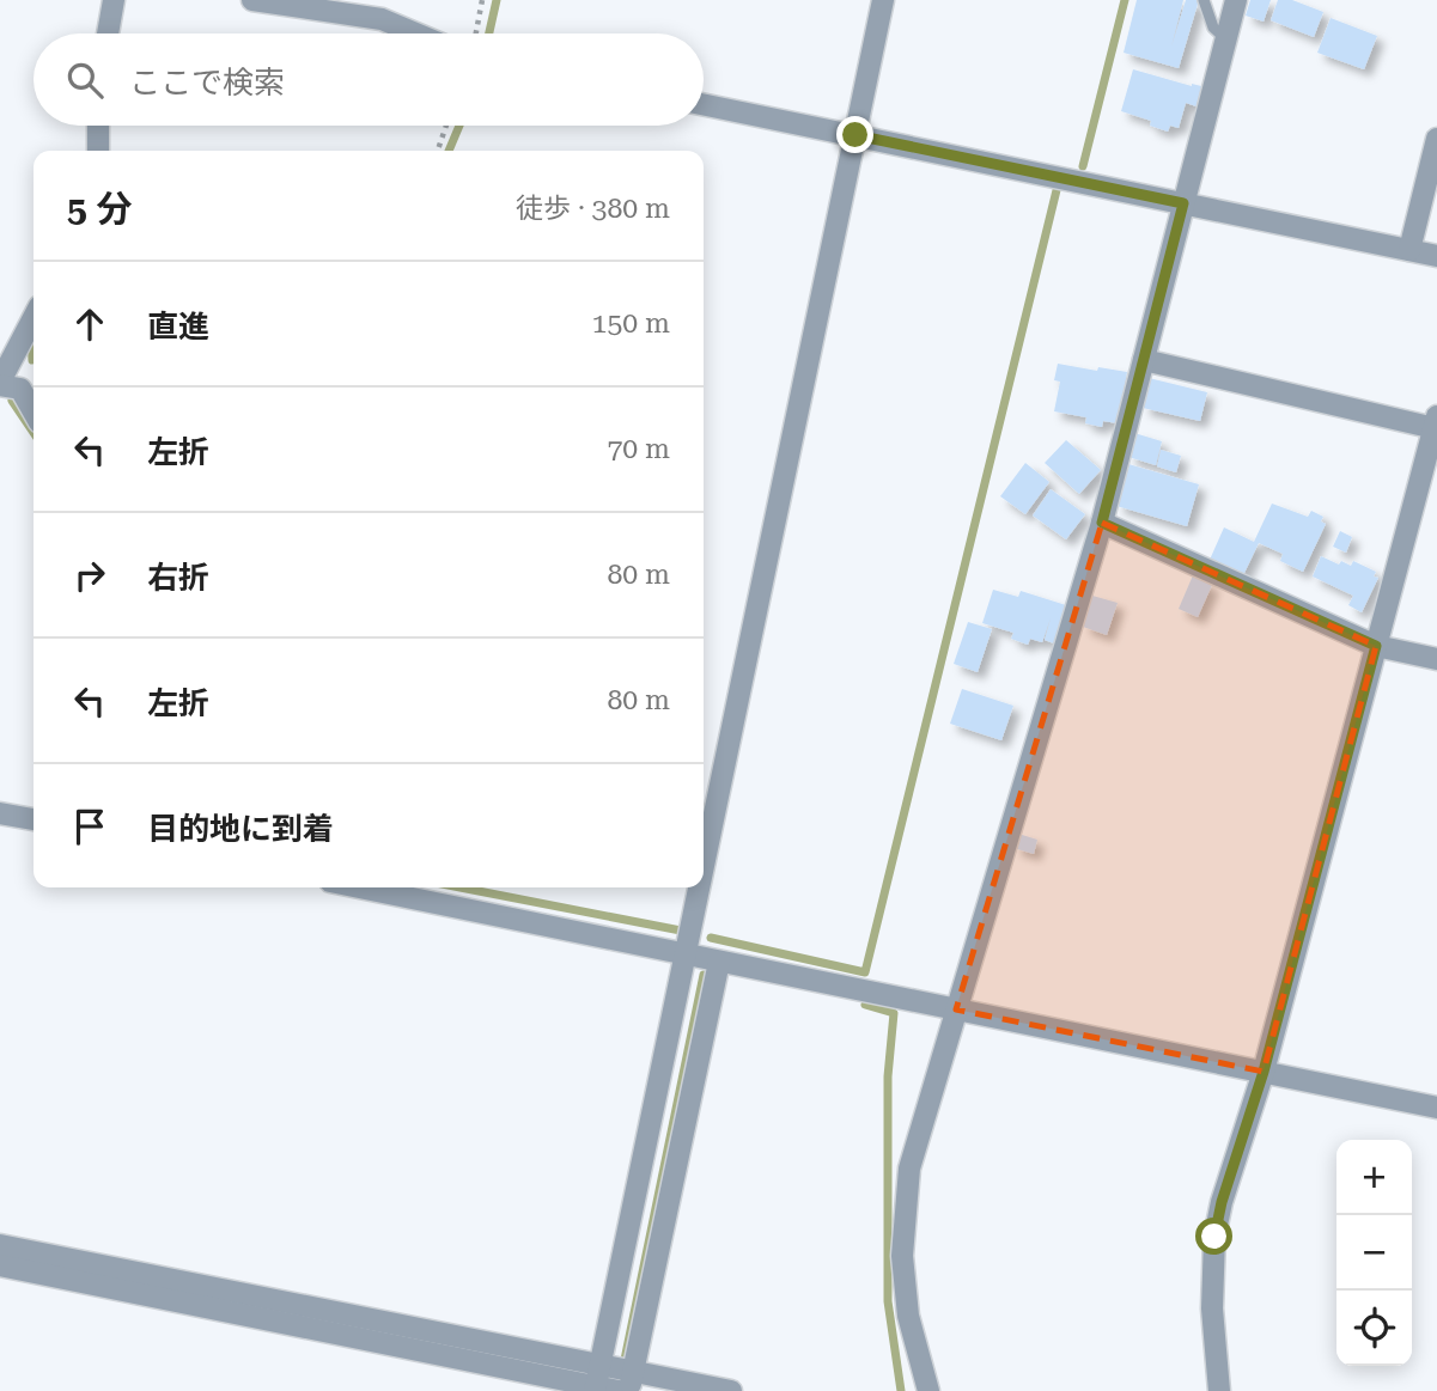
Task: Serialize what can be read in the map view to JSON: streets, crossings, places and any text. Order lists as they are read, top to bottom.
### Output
{
  "page": {
    "search": "ここで検索",
    "heading": ["5 分", "徒歩 · 380 m"],
    "list": [
      ["直進", "150 m"],
      ["左折", "70 m"],
      ["右折", "80 m"],
      ["左折", "80 m"],
      "目的地に到着"
    ],
    "map_buttons": ["+", "−"]
  }
}
